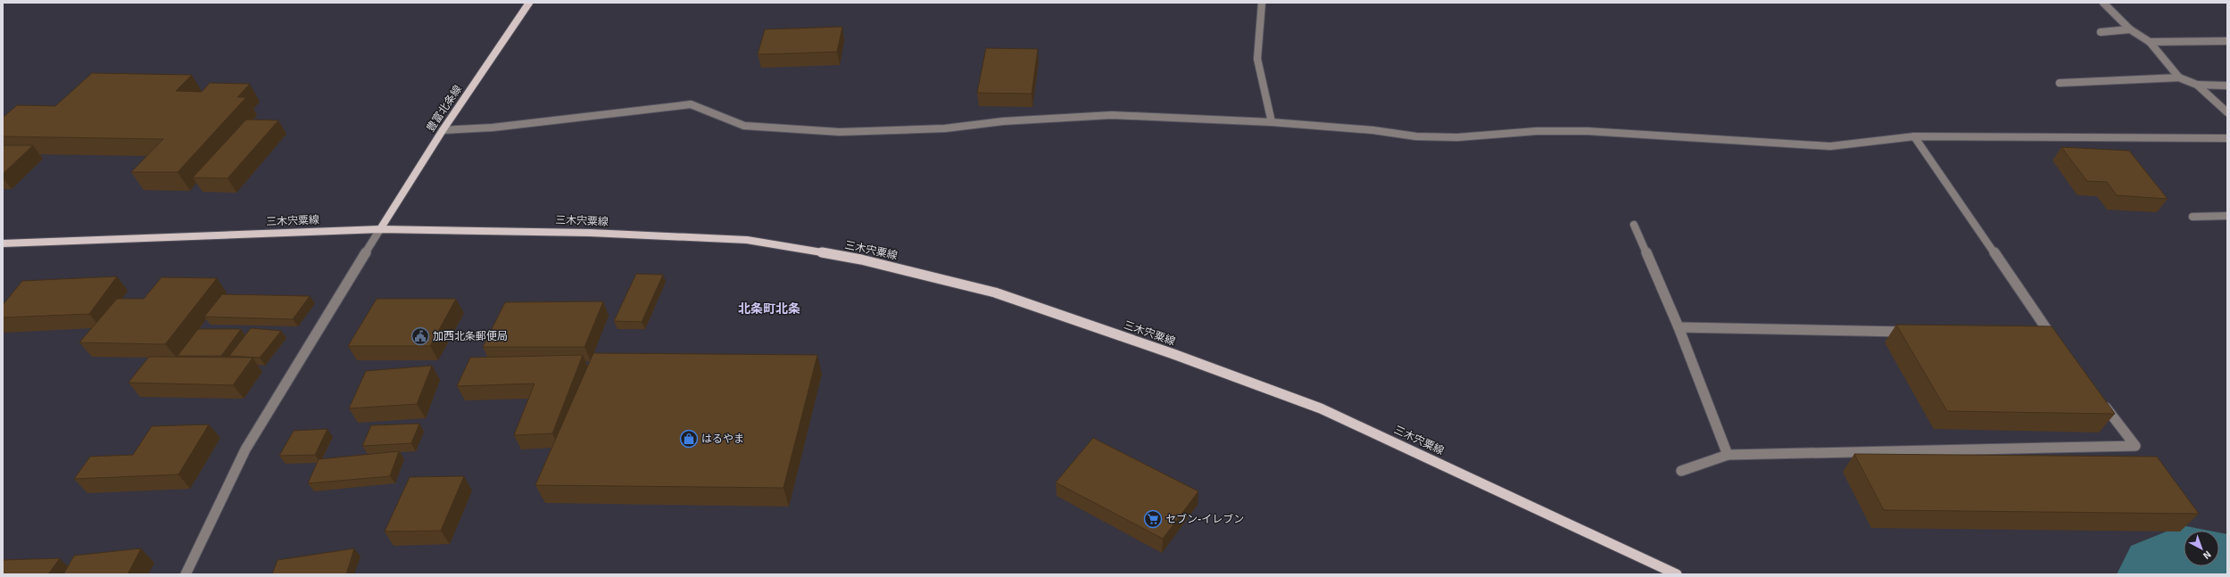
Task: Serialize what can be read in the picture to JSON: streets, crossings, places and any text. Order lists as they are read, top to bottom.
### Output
{
  "streets": {
    "main road": ["豊富北条線", "三木宍粟線"]
  },
  "crossings": [
    ["豊富北条線", "三木宍粟線"]
  ],
  "districts": ["北条町北条"],
  "places": {
    "public building": ["加西北条郵便局"],
    "shop": ["はるやま"],
    "supermarket": ["セブン-イレブン"]
  },
  "north": "bottom right"
}
